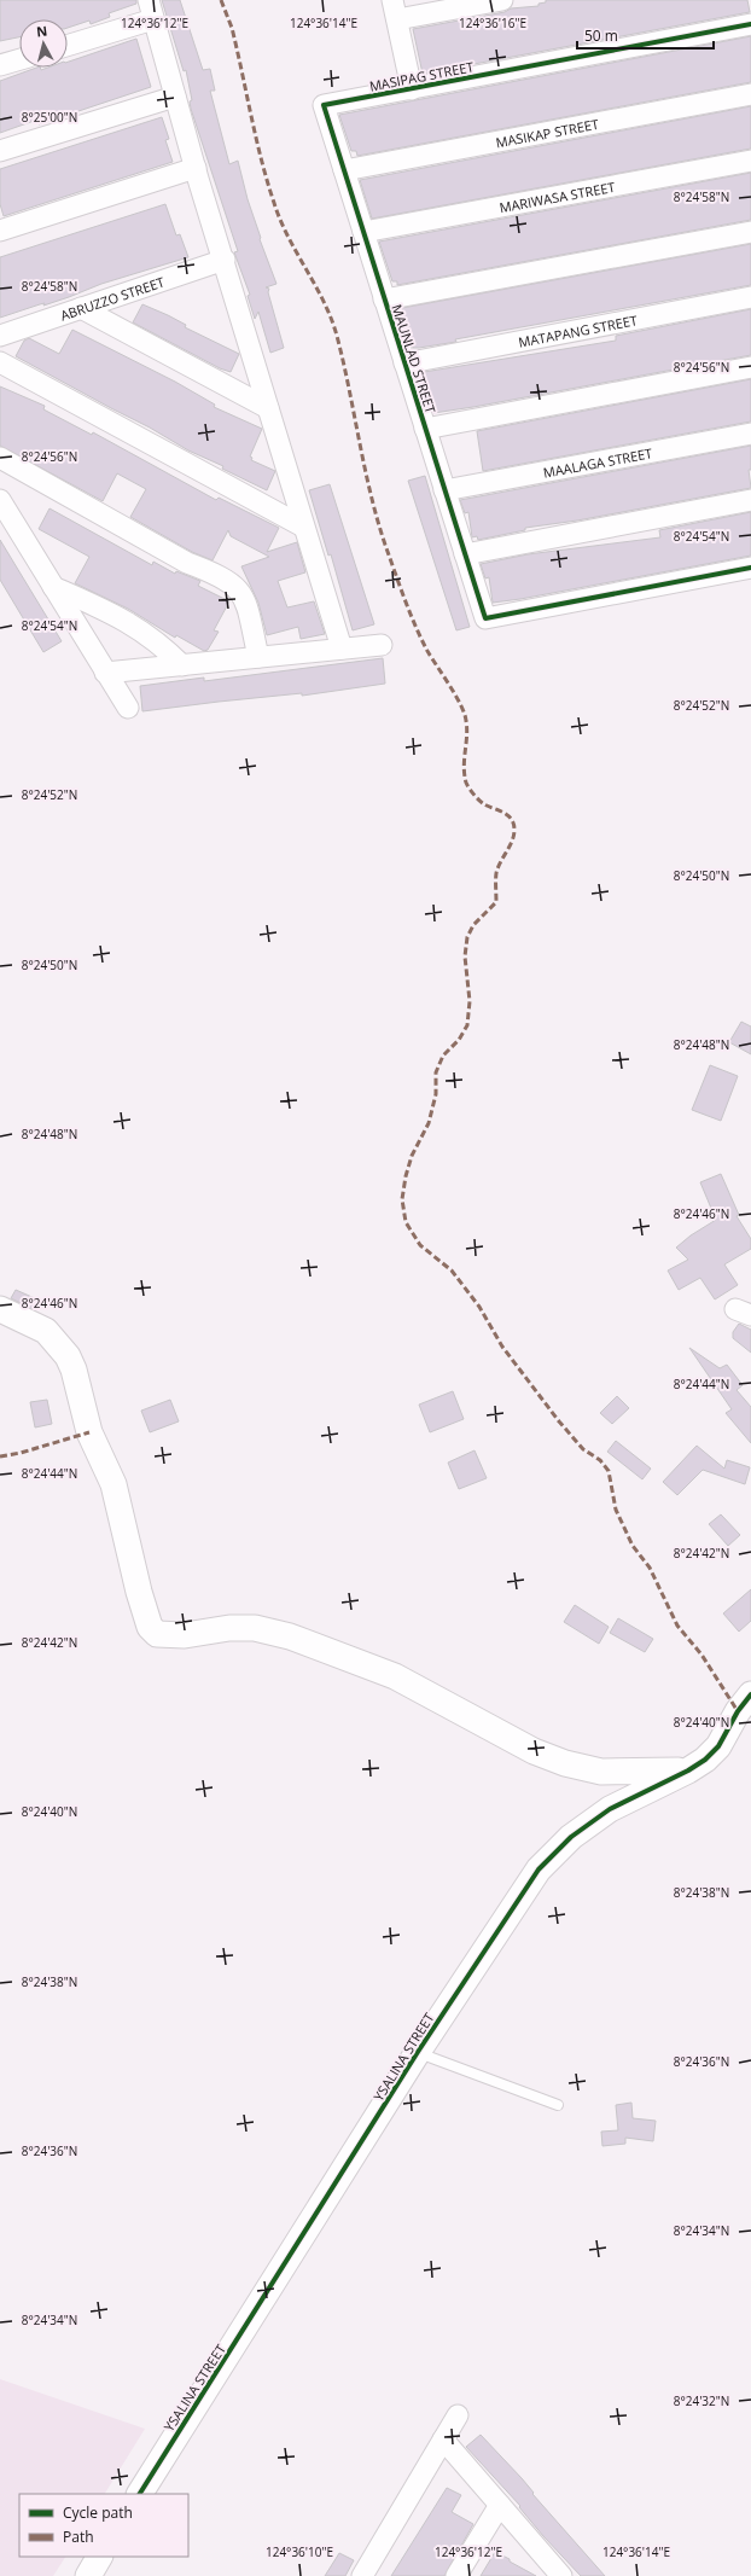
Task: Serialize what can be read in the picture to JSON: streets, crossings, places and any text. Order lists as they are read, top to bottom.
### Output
{
  "streets": {
    "street": [
      "MASIPAG STREET",
      "MASIKAP STREET",
      "MARIWASA STREET",
      "ABRUZZO STREET",
      "MATAPANG STREET",
      "MAUNLAD STREET",
      "MAALAGA STREET",
      "YSALINA STREET"
    ]
  },
  "crossings": [
    ["MASIPAG STREET", "MAUNLAD STREET"],
    ["MASIKAP STREET", "MAUNLAD STREET"],
    ["MARIWASA STREET", "MAUNLAD STREET"],
    ["MATAPANG STREET", "MAUNLAD STREET"],
    ["MAUNLAD STREET", "MAALAGA STREET"]
  ],
  "legend": ["Cycle path", "Path"],
  "scale_bar": "50 m",
  "north": "top",
  "coordinates": [
    "124°36'12\"E",
    "124°36'14\"E",
    "124°36'16\"E",
    "8°25'00\"N",
    "8°24'58\"N",
    "8°24'56\"N",
    "8°24'54\"N",
    "8°24'52\"N",
    "8°24'50\"N",
    "8°24'48\"N",
    "8°24'46\"N",
    "8°24'44\"N",
    "8°24'42\"N",
    "8°24'40\"N",
    "8°24'38\"N",
    "8°24'36\"N",
    "8°24'34\"N",
    "8°24'32\"N",
    "124°36'10\"E"
  ]
}
